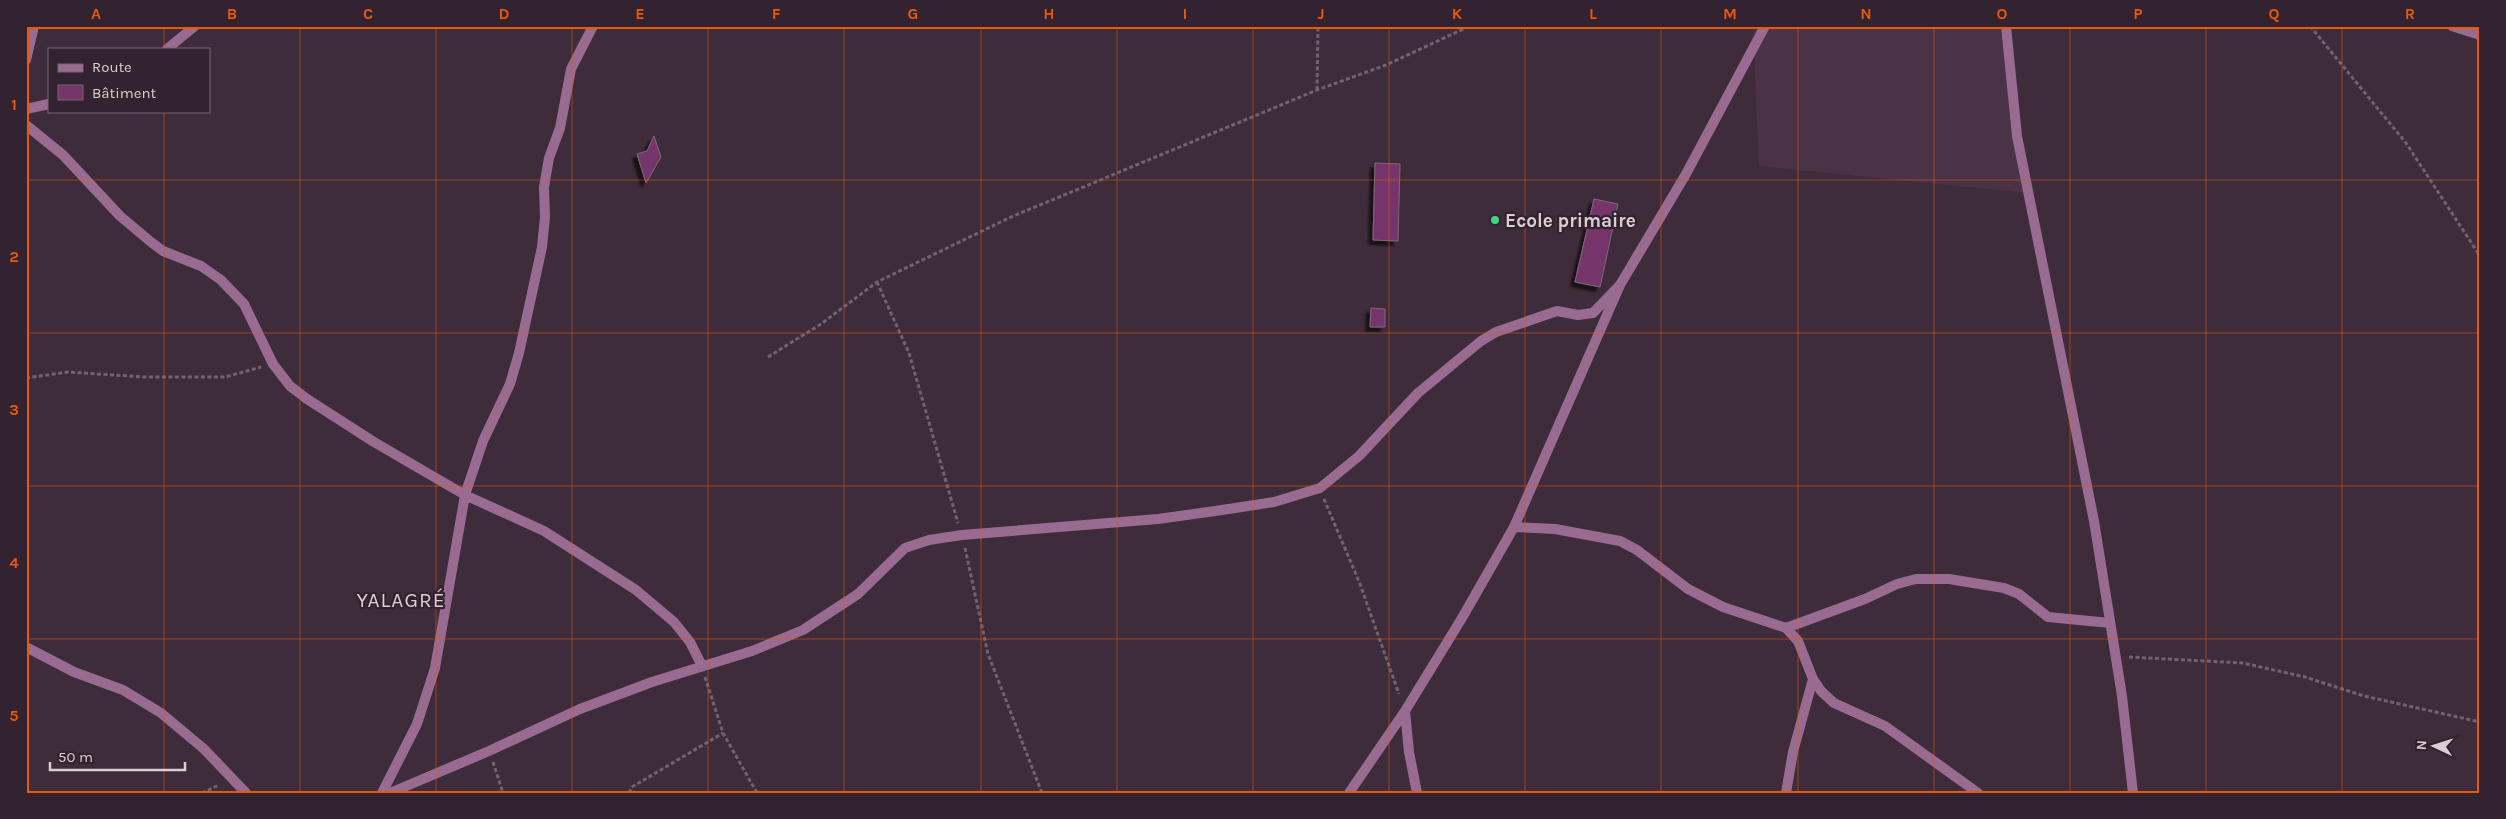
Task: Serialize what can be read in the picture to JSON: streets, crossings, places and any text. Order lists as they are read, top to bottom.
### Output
{
  "districts": ["YALAGRÉ"],
  "places": ["Ecole primaire"],
  "legend": ["Route", "Bâtiment"],
  "scale_bar": "50 m",
  "north": "left",
  "grid": {
    "columns": [
      "A",
      "B",
      "C",
      "D",
      "E",
      "F",
      "G",
      "H",
      "I",
      "J",
      "K",
      "L",
      "M",
      "N",
      "O",
      "P",
      "Q",
      "R"
    ],
    "rows": [
      "1",
      "2",
      "3",
      "4",
      "5"
    ]
  }
}
